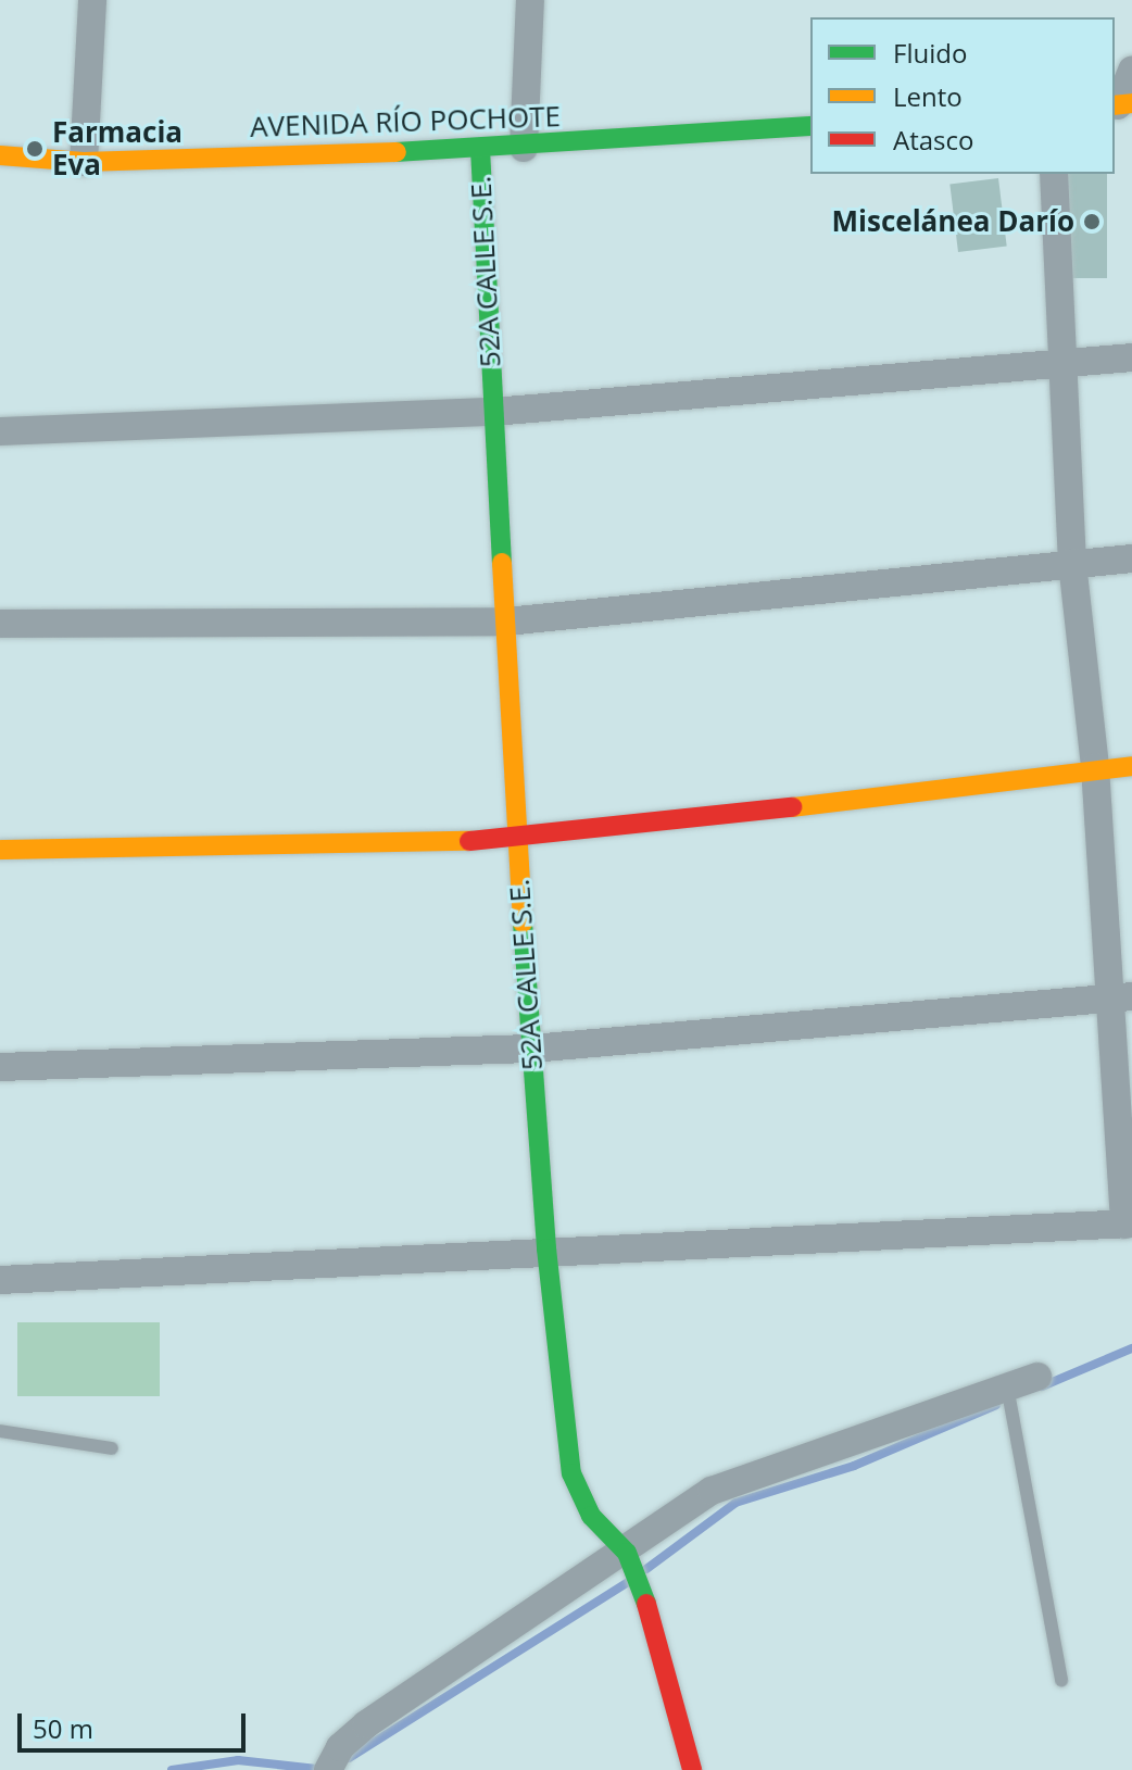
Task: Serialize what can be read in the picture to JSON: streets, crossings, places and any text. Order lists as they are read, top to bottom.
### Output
{
  "streets": {
    "street": ["AVENIDA RÍO POCHOTE", "52A CALLE S.E."]
  },
  "crossings": [
    ["AVENIDA RÍO POCHOTE", "52A CALLE S.E."]
  ],
  "places": ["Farmacia Eva", "Miscelánea Darío"],
  "legend": ["Fluido", "Lento", "Atasco"],
  "scale_bar": "50 m"
}
